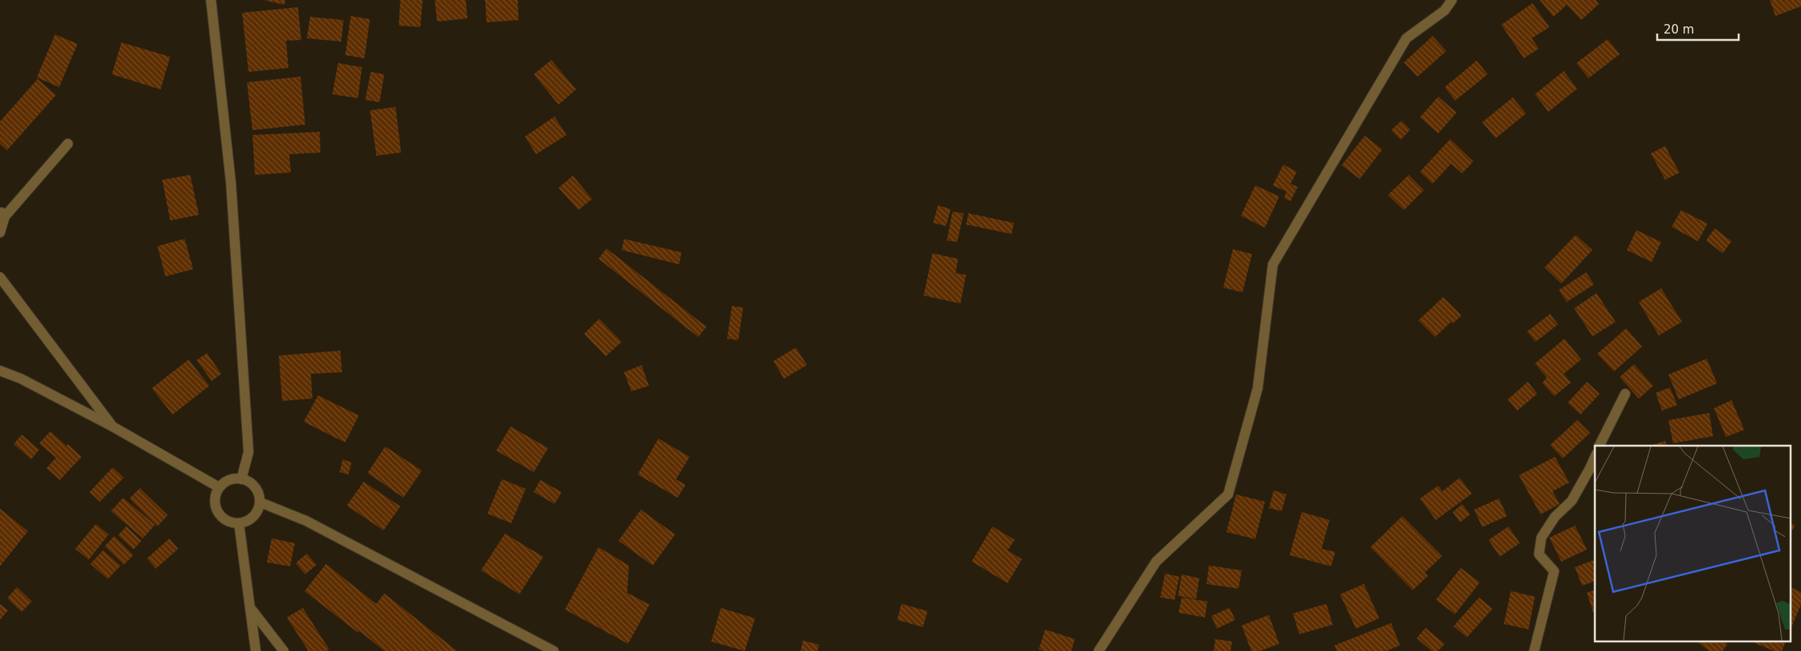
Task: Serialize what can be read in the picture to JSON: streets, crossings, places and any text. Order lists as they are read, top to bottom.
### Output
{
  "scale_bar": "20 m"
}
